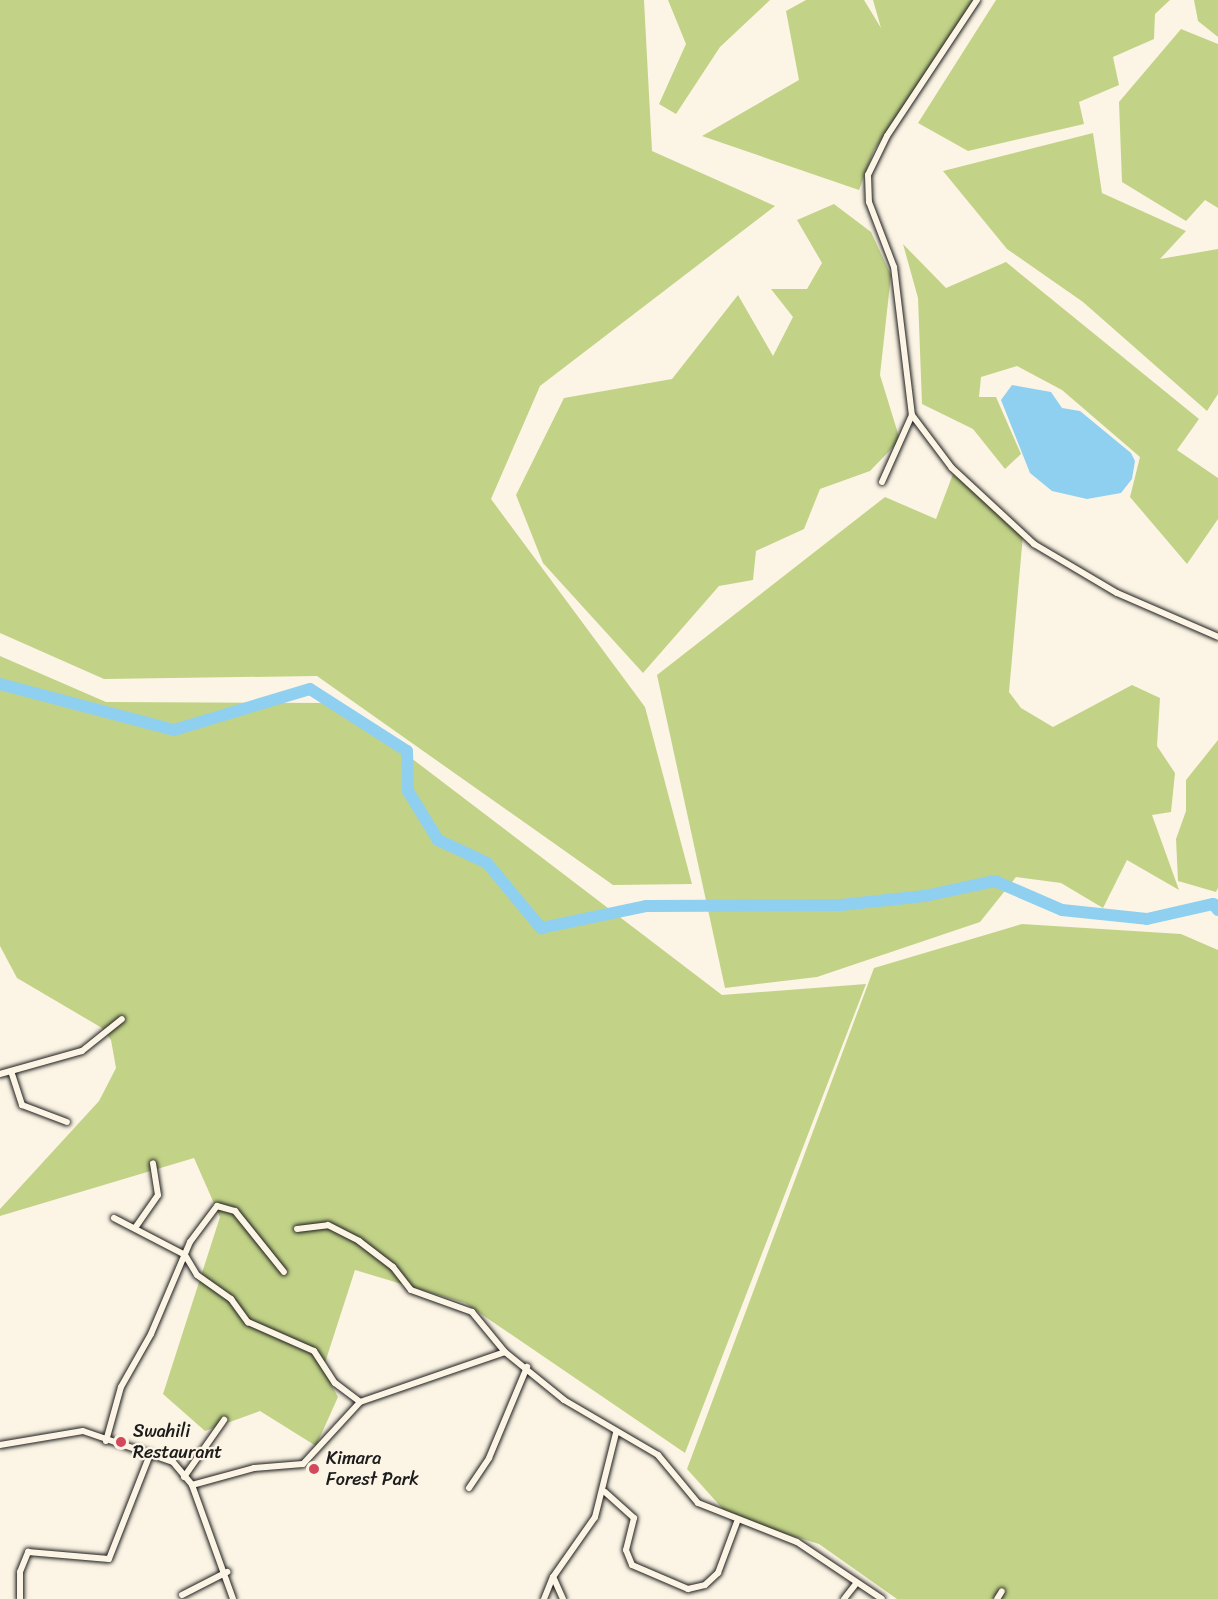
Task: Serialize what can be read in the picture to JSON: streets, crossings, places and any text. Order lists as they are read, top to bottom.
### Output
{
  "places": ["Swahili Restaurant", "Kimara Forest Park"]
}
